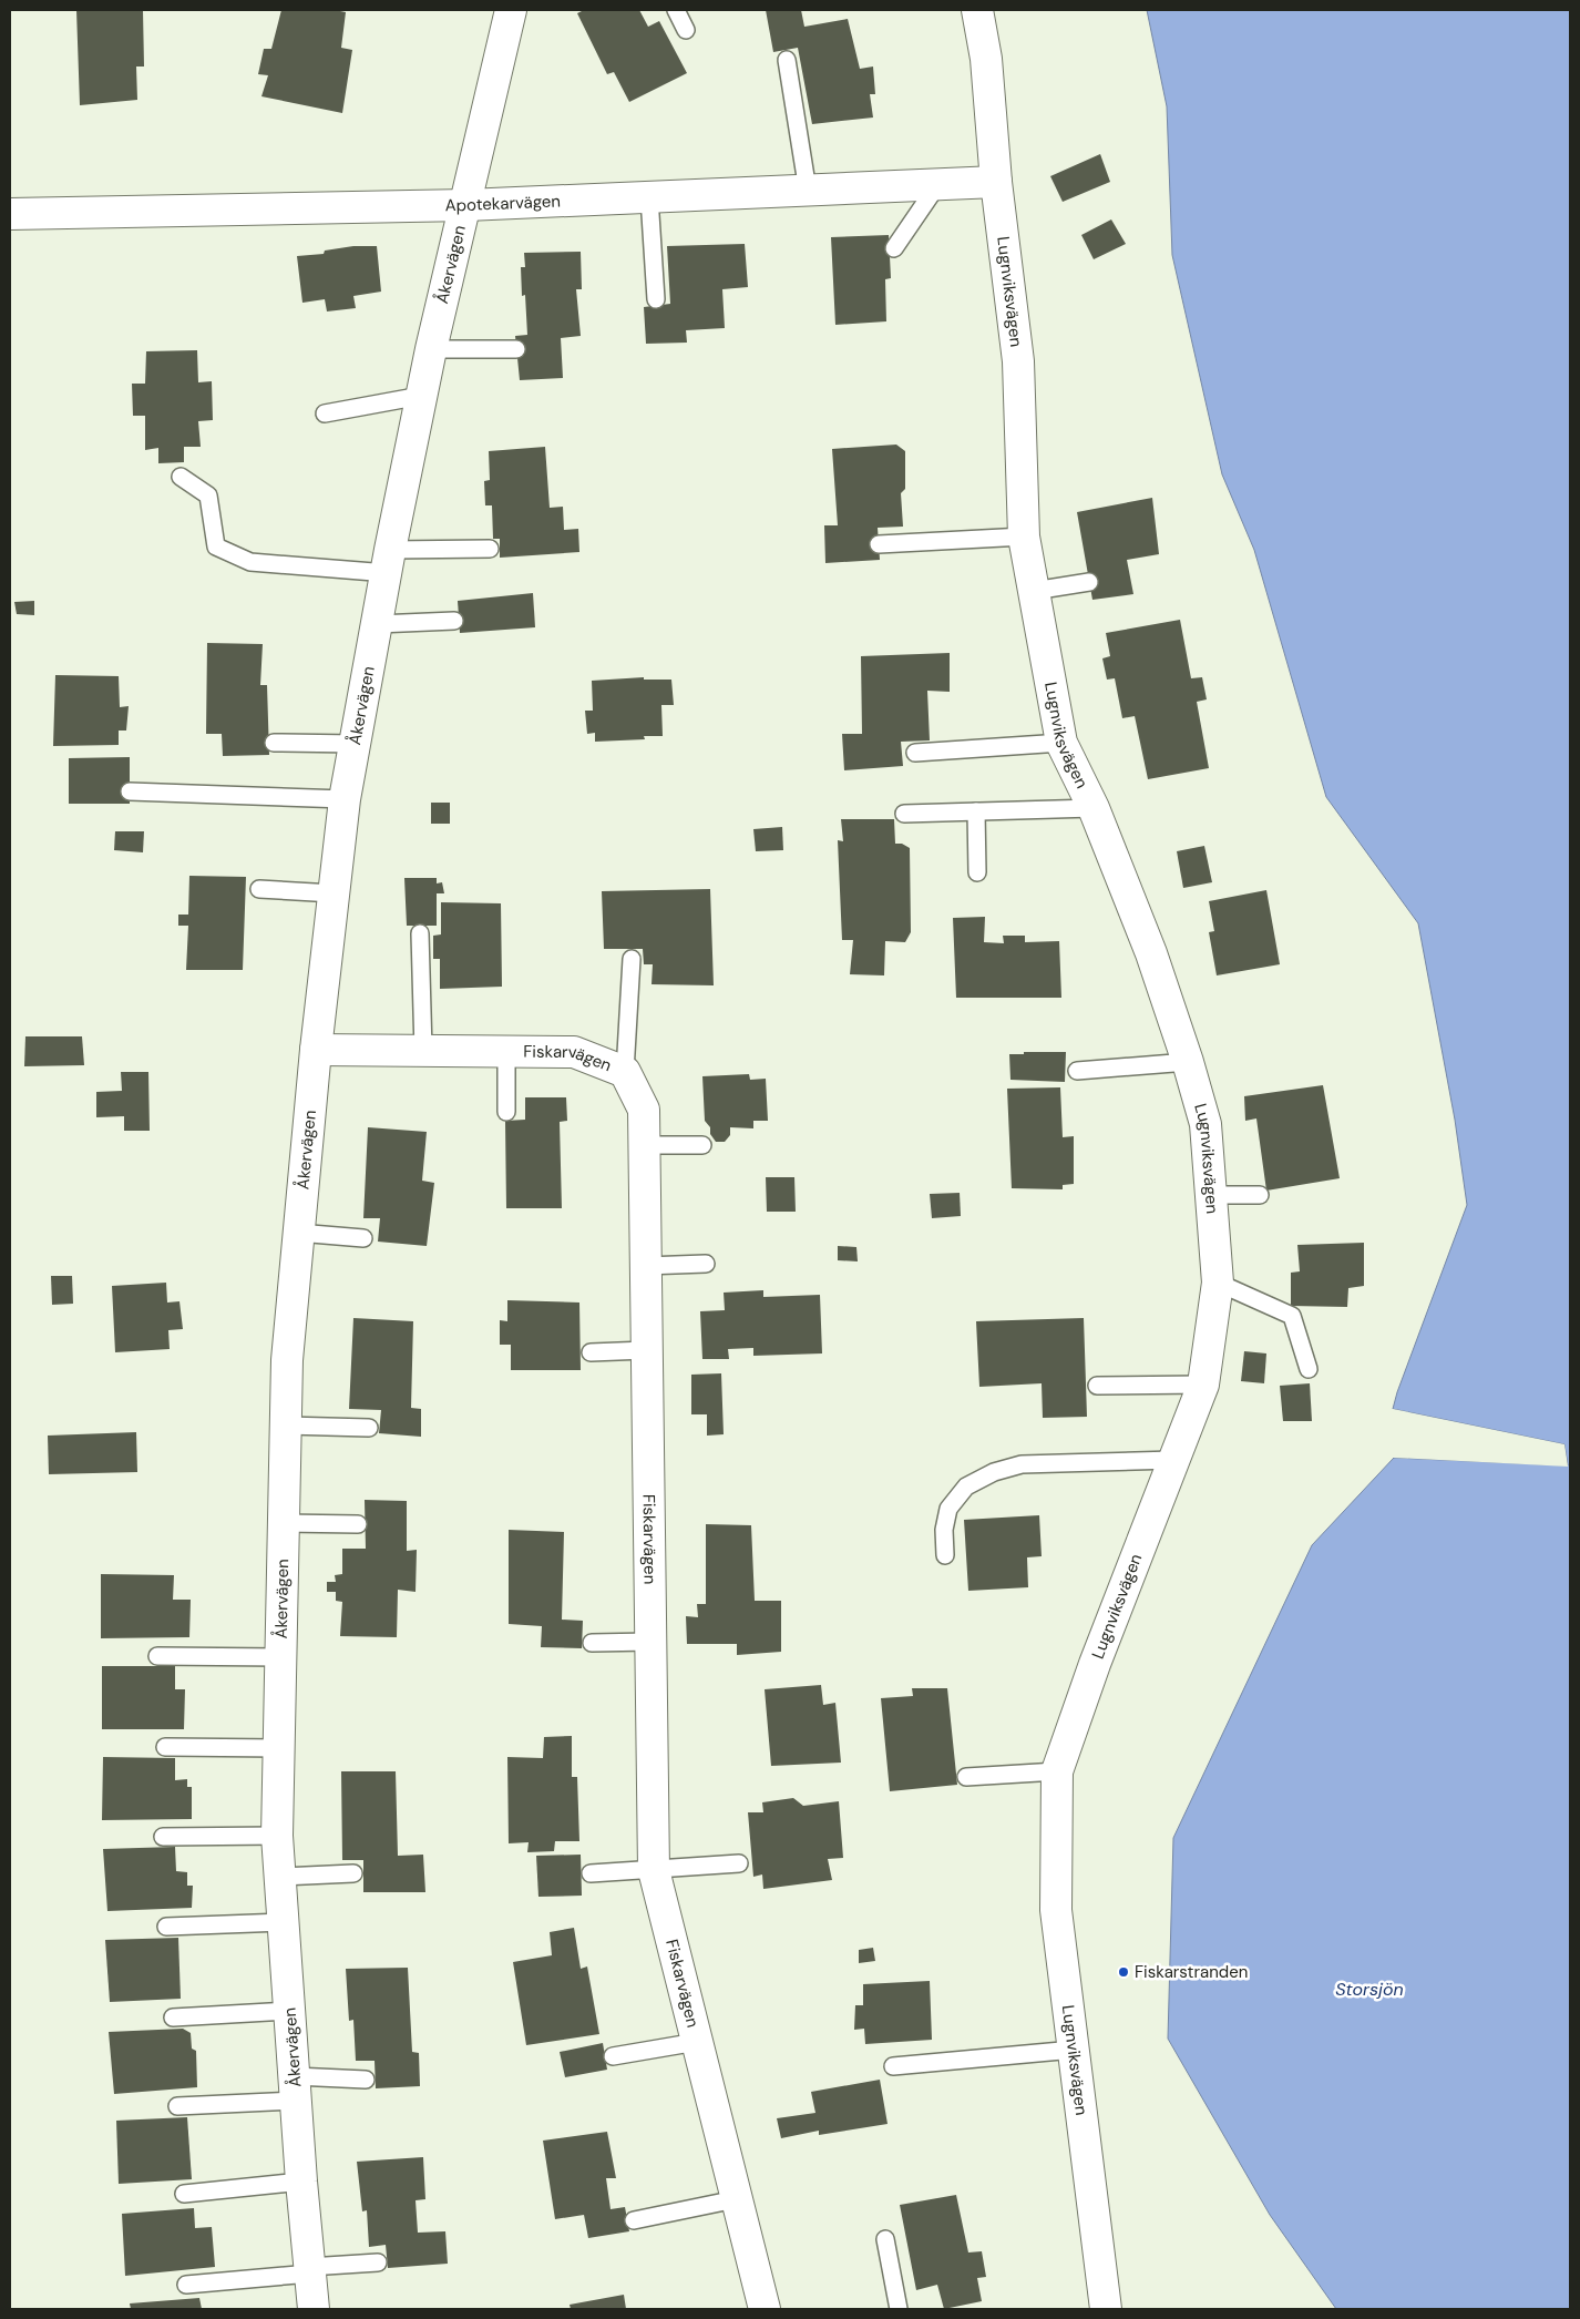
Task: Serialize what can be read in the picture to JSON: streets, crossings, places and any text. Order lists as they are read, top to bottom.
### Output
{
  "streets": {
    "street": [
      "Apotekarvägen",
      "Åkervägen",
      "Lugnviksvägen",
      "Fiskarvägen"
    ]
  },
  "crossings": [
    ["Apotekarvägen", "Åkervägen"],
    ["Apotekarvägen", "Lugnviksvägen"],
    ["Åkervägen", "Fiskarvägen"]
  ],
  "water": ["Storsjön"],
  "places": ["Fiskarstranden"]
}
